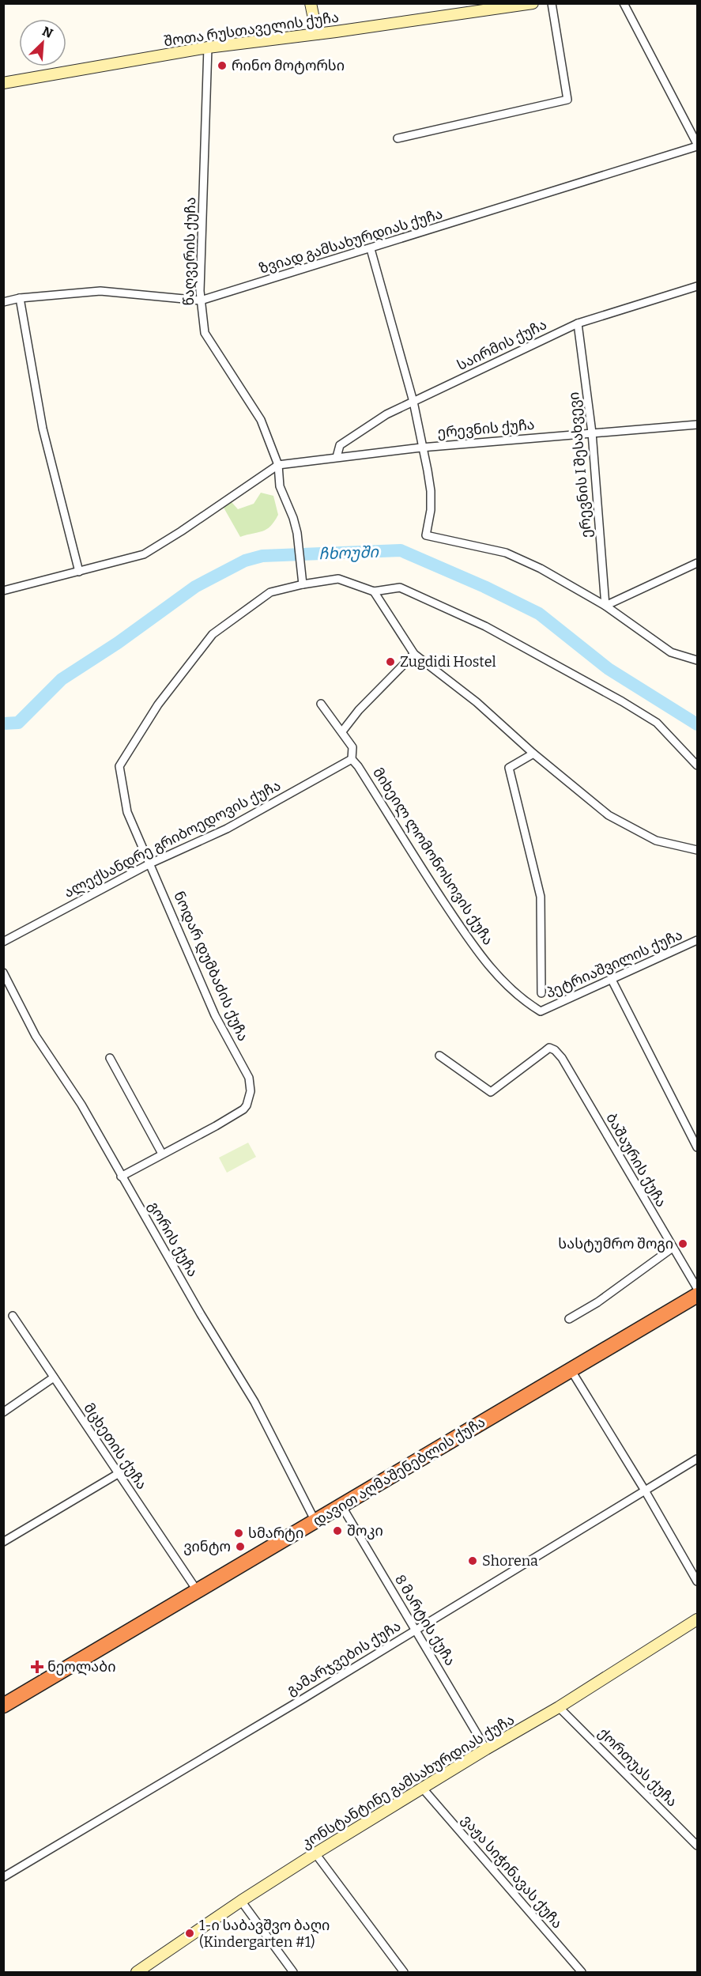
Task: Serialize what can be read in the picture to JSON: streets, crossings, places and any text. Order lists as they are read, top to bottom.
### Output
{
  "streets": {
    "highway": ["დავით აღმაშენებლის ქუჩა"],
    "main road": ["შოთა რუსთაველის ქუჩა", "კონსტანტინე გამსახურდიას ქუჩა"],
    "street": [
      "ზვიად გამსახურდიას ქუჩა",
      "წაღვერის ქუჩა",
      "საირმის ქუჩა",
      "ერევნის ქუჩა",
      "ერევნის I შესახვევი",
      "ალექსანდრე გრიბოედოვის ქუჩა",
      "მიხეილ ლომონოსოვის ქუჩა",
      "პეტრიაშვილის ქუჩა",
      "ნოდარ დუმბაძის ქუჩა",
      "ბაშაურის ქუჩა",
      "გორის ქუჩა",
      "მცხეთის ქუჩა",
      "8 მარტის ქუჩა",
      "გამარჯვების ქუჩა",
      "ქორთუას ქუჩა",
      "ვაჟა სიჭინავას ქუჩა"
    ]
  },
  "crossings": [
    ["შოთა რუსთაველის ქუჩა", "წაღვერის ქუჩა"],
    ["ზვიად გამსახურდიას ქუჩა", "წაღვერის ქუჩა"],
    ["წაღვერის ქუჩა", "ერევნის ქუჩა"],
    ["წაღვერის ქუჩა", "ნოდარ დუმბაძის ქუჩა"],
    ["საირმის ქუჩა", "ერევნის ქუჩა"],
    ["საირმის ქუჩა", "ერევნის I შესახვევი"],
    ["ერევნის ქუჩა", "ერევნის I შესახვევი"],
    ["ალექსანდრე გრიბოედოვის ქუჩა", "მიხეილ ლომონოსოვის ქუჩა"],
    ["ალექსანდრე გრიბოედოვის ქუჩა", "ნოდარ დუმბაძის ქუჩა"],
    ["მიხეილ ლომონოსოვის ქუჩა", "პეტრიაშვილის ქუჩა"],
    ["ნოდარ დუმბაძის ქუჩა", "გორის ქუჩა"],
    ["გორის ქუჩა", "დავით აღმაშენებლის ქუჩა"],
    ["მცხეთის ქუჩა", "დავით აღმაშენებლის ქუჩა"],
    ["დავით აღმაშენებლის ქუჩა", "8 მარტის ქუჩა"],
    ["8 მარტის ქუჩა", "გამარჯვების ქუჩა"],
    ["8 მარტის ქუჩა", "კონსტანტინე გამსახურდიას ქუჩა"],
    ["ქორთუას ქუჩა", "კონსტანტინე გამსახურდიას ქუჩა"],
    ["კონსტანტინე გამსახურდიას ქუჩა", "ვაჟა სიჭინავას ქუჩა"]
  ],
  "water": ["ჩხოუში"],
  "places": {
    "other": [
      "რინო მოტორსი",
      "Zugdidi Hostel",
      "სასტუმრო შოგი",
      "შოკი",
      "სმარტი",
      "ვინტო",
      "Shorena",
      "1-ი საბავშვო ბაღი (Kindergarten #1)"
    ],
    "health": ["ნეოლაბი"]
  },
  "north": "top right"
}
